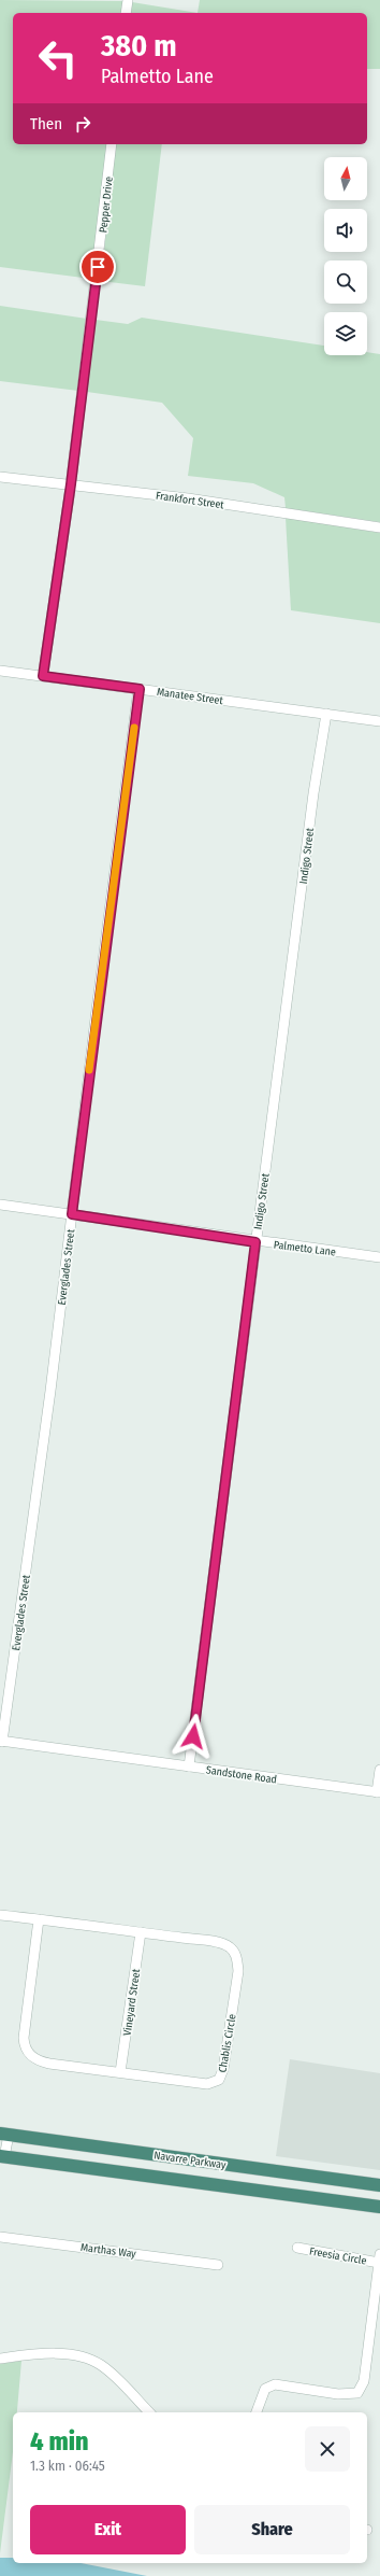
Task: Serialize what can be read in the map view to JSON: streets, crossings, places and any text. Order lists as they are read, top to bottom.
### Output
{
  "streets": {
    "highway": ["Navarre Parkway"],
    "street": [
      "Pepper Drive",
      "Frankfort Street",
      "Manatee Street",
      "Indigo Street",
      "Palmetto Lane",
      "Everglades Street",
      "Sandstone Road",
      "Vineyard Street",
      "Chablis Circle",
      "Marthas Way",
      "Freesia Circle"
    ]
  },
  "crossings": [
    ["Pepper Drive", "Frankfort Street"],
    ["Pepper Drive", "Manatee Street"],
    ["Manatee Street", "Indigo Street"],
    ["Manatee Street", "Everglades Street"],
    ["Indigo Street", "Palmetto Lane"],
    ["Indigo Street", "Sandstone Road"],
    ["Palmetto Lane", "Everglades Street"],
    ["Everglades Street", "Sandstone Road"],
    ["Vineyard Street", "Chablis Circle"]
  ],
  "north": "top",
  "page": {
    "turn": ["380 m", "Palmetto Lane"],
    "then": "Then",
    "heading": ["4 min", "1.3 km · 06:45"],
    "buttons": ["Exit", "Share"]
  }
}
